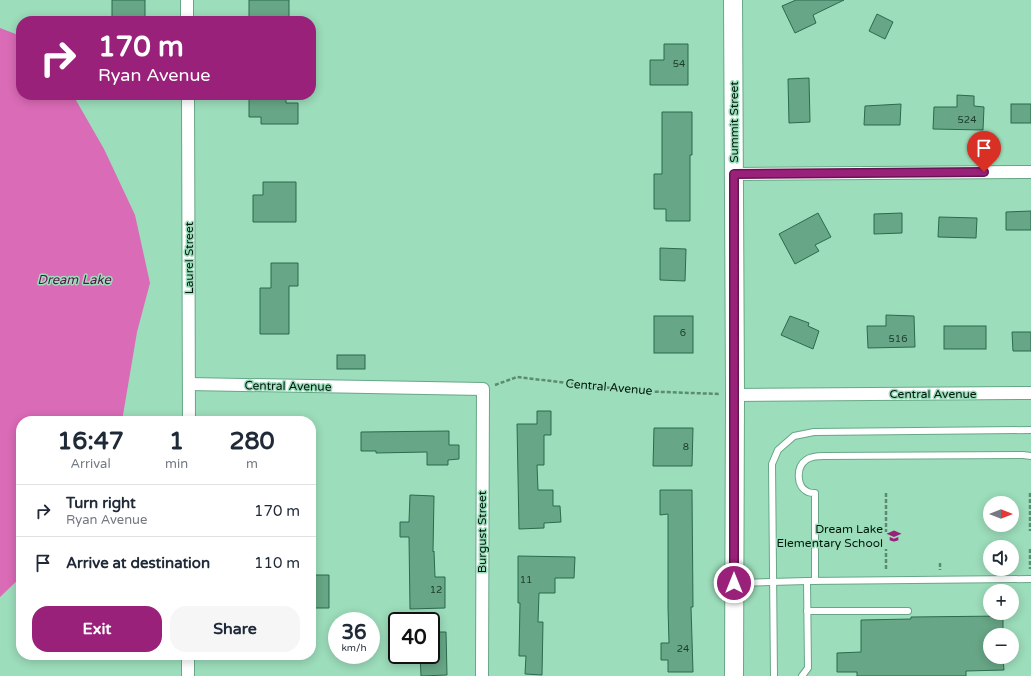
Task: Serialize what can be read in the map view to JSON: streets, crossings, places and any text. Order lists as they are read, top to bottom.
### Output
{
  "streets": {
    "street": [
      "Summit Street",
      "Laurel Street",
      "Central Avenue",
      "Burgust Street"
    ]
  },
  "crossings": [
    ["Summit Street", "Central Avenue"],
    ["Laurel Street", "Central Avenue"],
    ["Central Avenue", "Burgust Street"]
  ],
  "water": ["Dream Lake"],
  "places": {
    "school or university": ["Dream Lake Elementary School"]
  },
  "house_numbers": [
    "54",
    "524",
    "6",
    "516",
    "8",
    "11",
    "12",
    "24"
  ],
  "north": "right",
  "page": {
    "turn": ["170 m", "Ryan Avenue"],
    "eta": [
      "16:47",
      "Arrival",
      "1",
      "min",
      "280",
      "m"
    ],
    "list": [
      {
        "name": "Turn right",
        "note": "Ryan Avenue",
        "value": "170 m"
      },
      {
        "name": "Arrive at destination",
        "value": "110 m"
      }
    ],
    "map_buttons": ["+", "−"],
    "buttons": ["Exit", "Share"],
    "speed": "36 km/h",
    "limit": "40"
  }
}
